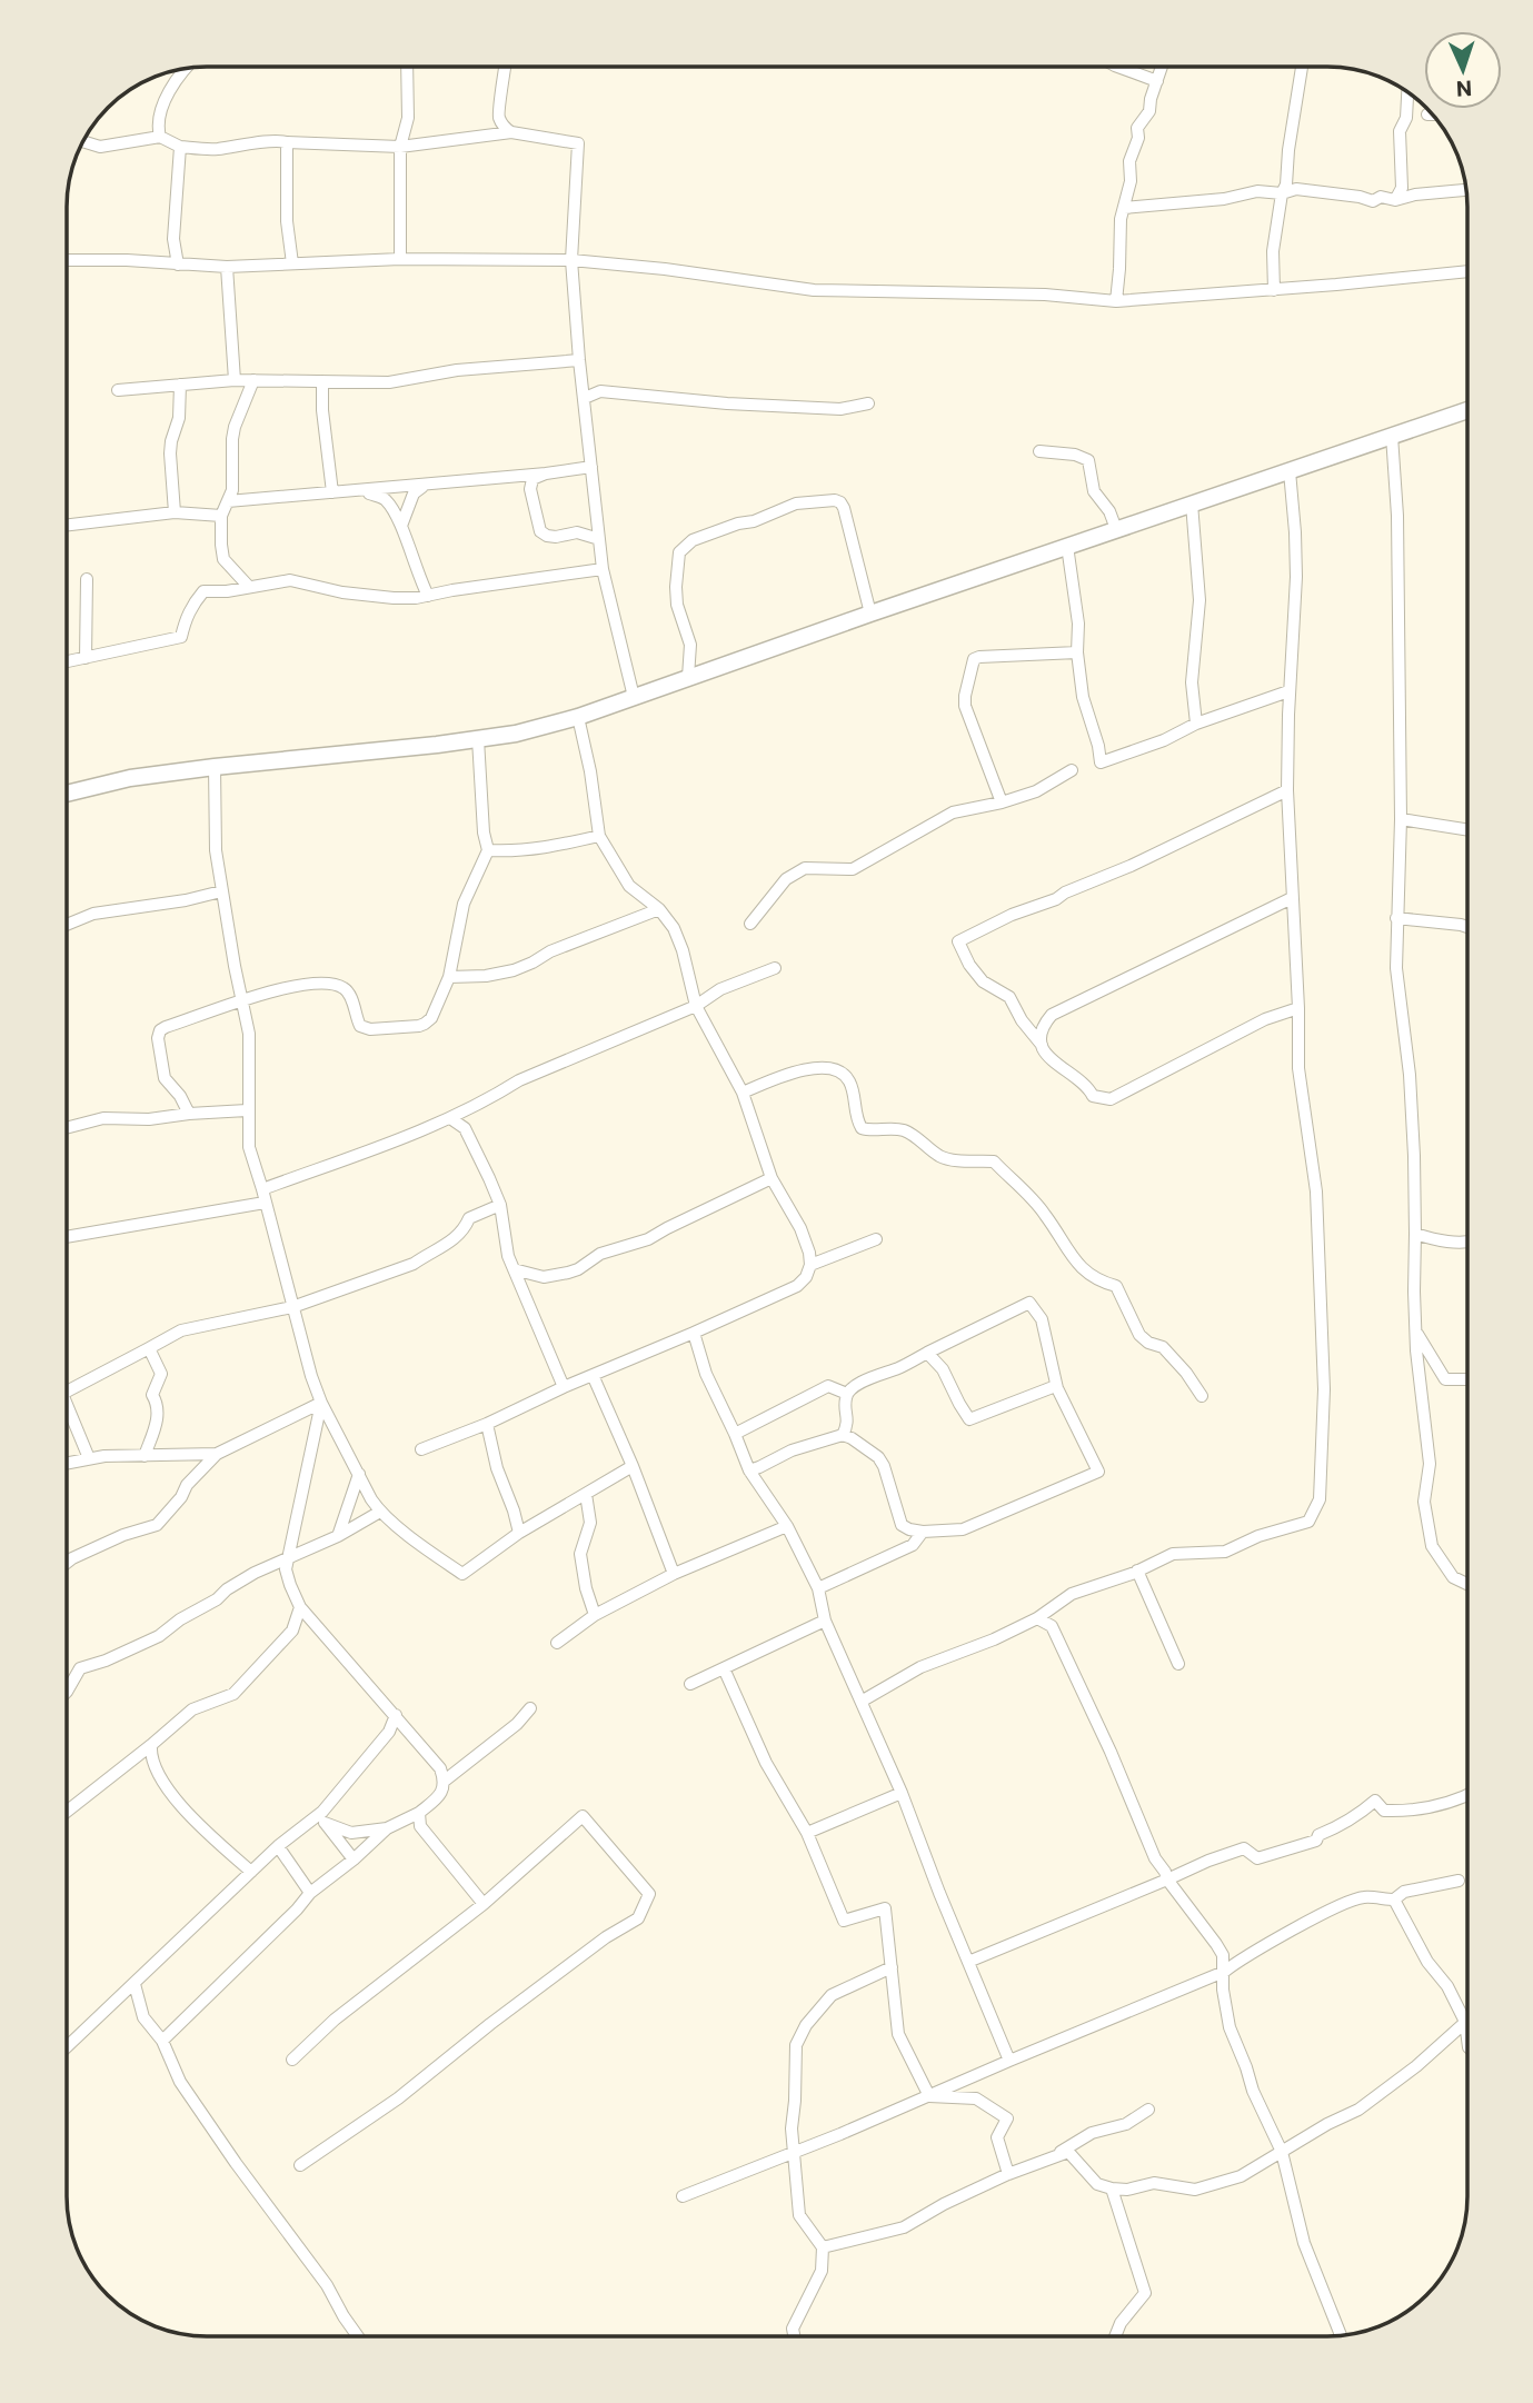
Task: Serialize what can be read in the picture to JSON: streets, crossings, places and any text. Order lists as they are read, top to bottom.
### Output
{
  "north": "bottom"
}
